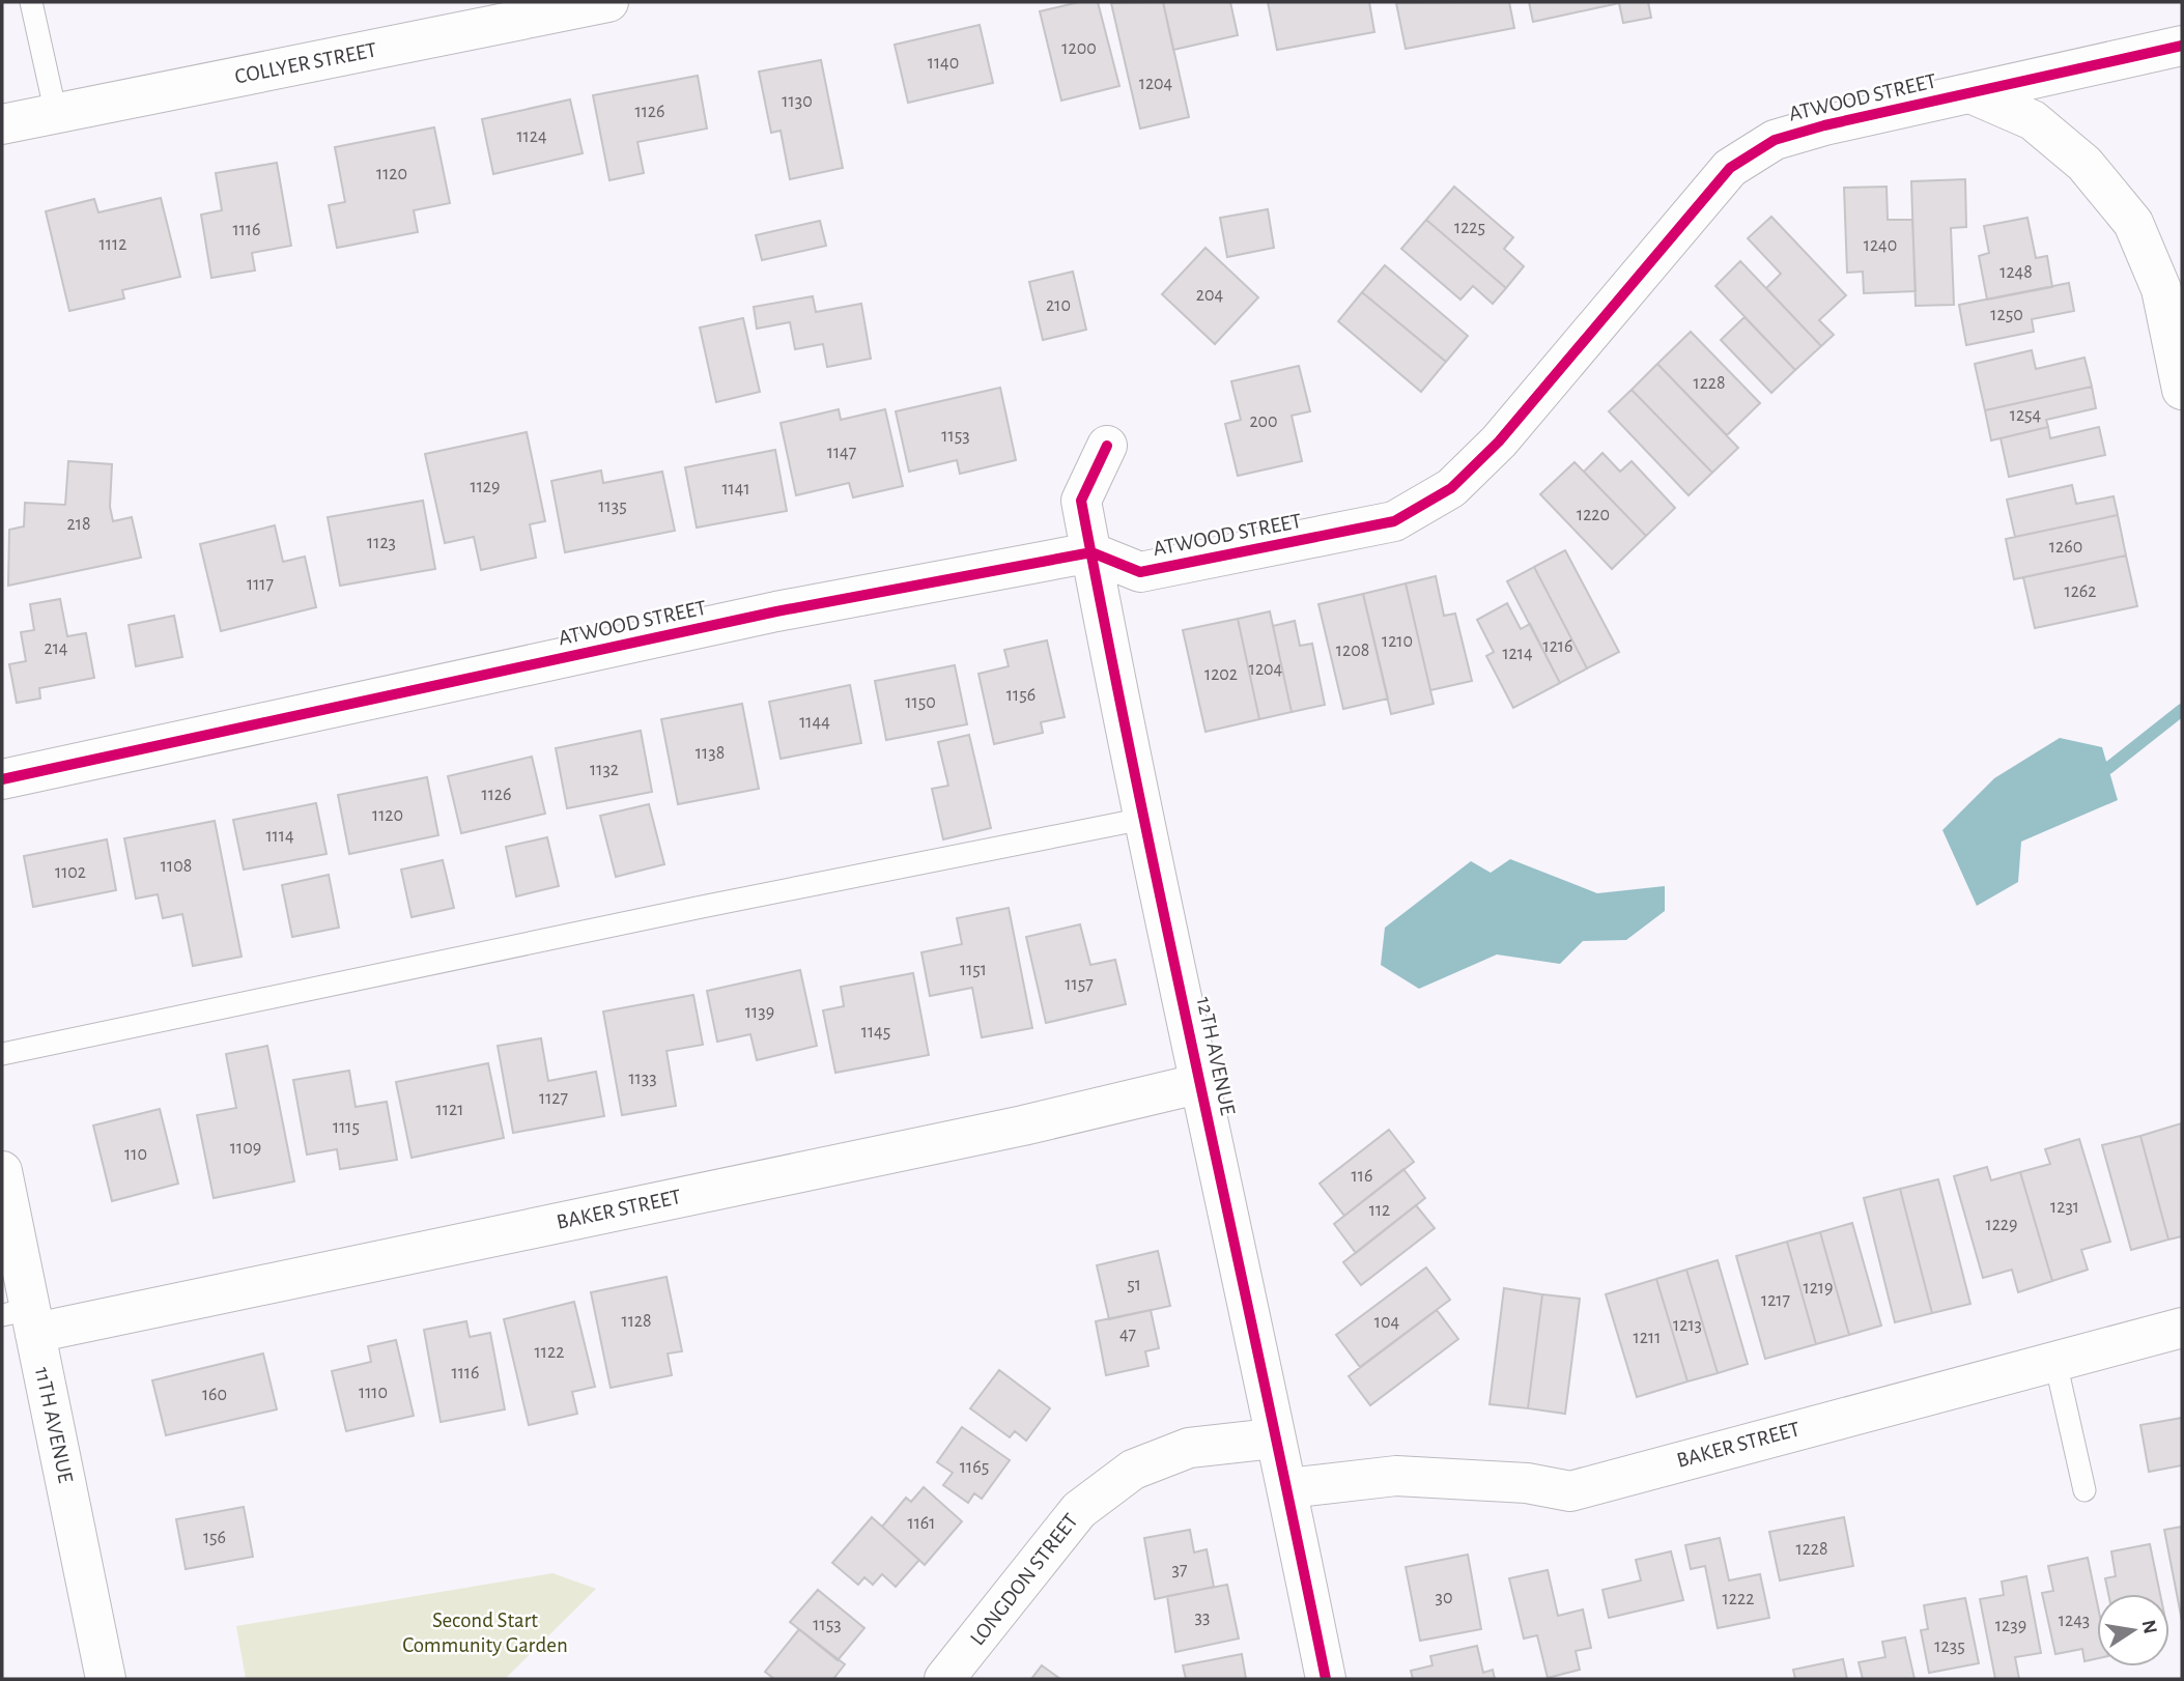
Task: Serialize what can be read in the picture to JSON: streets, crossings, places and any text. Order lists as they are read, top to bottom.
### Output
{
  "streets": {
    "street": [
      "COLLYER STREET",
      "ATWOOD STREET",
      "12TH AVENUE",
      "BAKER STREET",
      "11TH AVENUE",
      "LONGDON STREET"
    ]
  },
  "crossings": [
    ["ATWOOD STREET", "12TH AVENUE"],
    ["12TH AVENUE", "BAKER STREET"],
    ["12TH AVENUE", "LONGDON STREET"],
    ["BAKER STREET", "11TH AVENUE"]
  ],
  "parks": ["Second Start Community Garden"],
  "house_numbers": [
    "1200",
    "1140",
    "1204",
    "1130",
    "1126",
    "1124",
    "1120",
    "1225",
    "1116",
    "1112",
    "1240",
    "1248",
    "204",
    "210",
    "1250",
    "1228",
    "1254",
    "200",
    "1153",
    "1147",
    "1129",
    "1141",
    "1135",
    "1220",
    "218",
    "1123",
    "1260",
    "1117",
    "1262",
    "1210",
    "1216",
    "214",
    "1208",
    "1214",
    "1204",
    "1202",
    "1156",
    "1150",
    "1144",
    "1138",
    "1132",
    "1126",
    "1120",
    "1114",
    "1108",
    "1102",
    "1151",
    "1157",
    "1139",
    "1145",
    "1133",
    "1127",
    "1121",
    "1115",
    "1109",
    "110",
    "116",
    "1231",
    "112",
    "1229",
    "51",
    "1219",
    "1217",
    "1128",
    "104",
    "1213",
    "47",
    "1211",
    "1122",
    "1116",
    "1110",
    "160",
    "1165",
    "1161",
    "156",
    "1228",
    "37",
    "30",
    "1222",
    "33",
    "1243",
    "1153",
    "1239",
    "1235"
  ],
  "north": "right"
}
